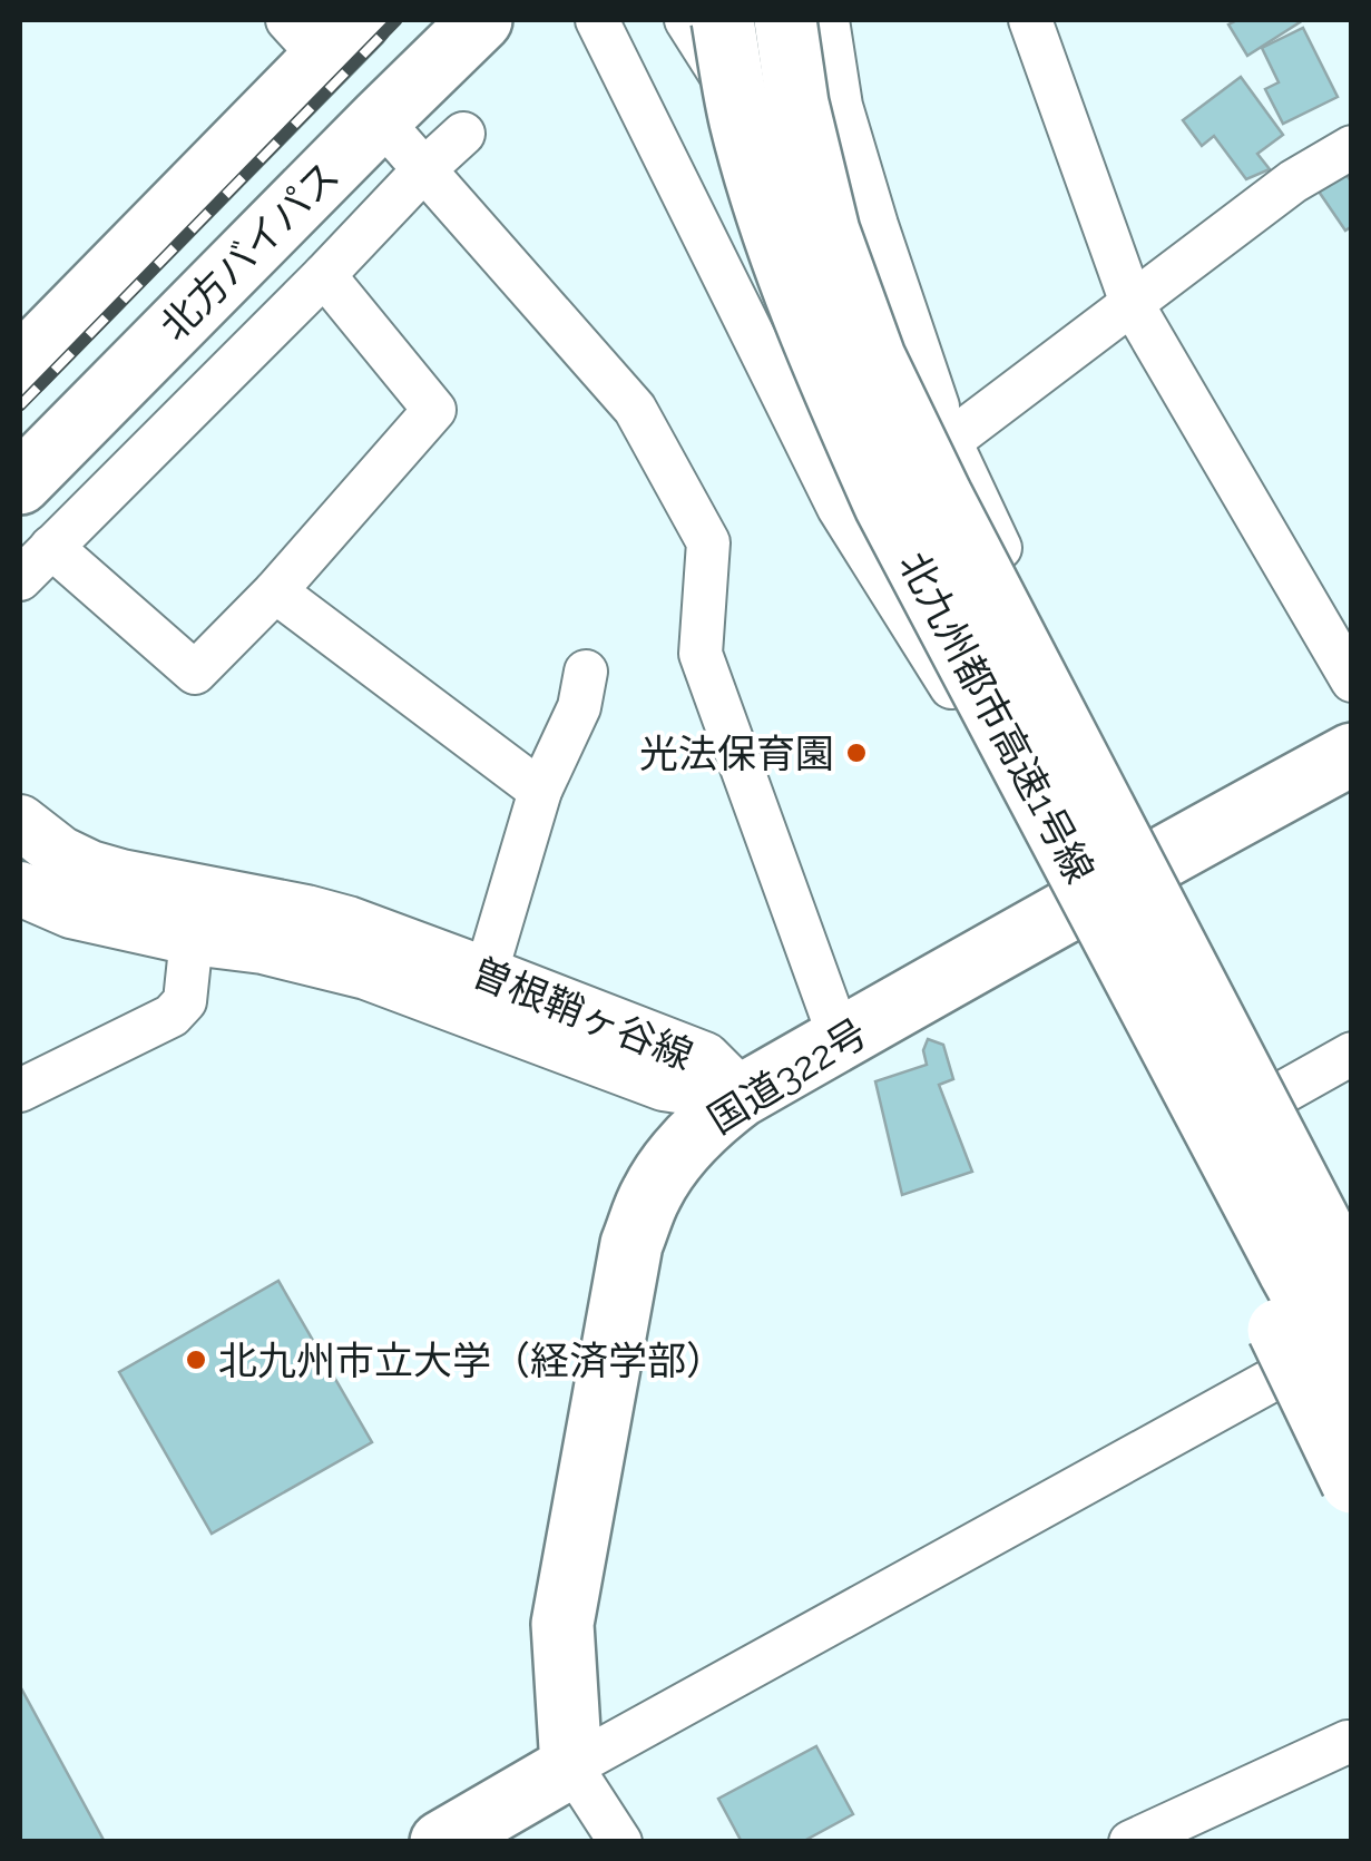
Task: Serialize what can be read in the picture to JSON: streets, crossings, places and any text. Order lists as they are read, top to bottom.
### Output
{
  "streets": {
    "highway": ["北方バイパス", "北九州都市高速1号線", "国道322号"],
    "main road": ["曽根鞘ヶ谷線"]
  },
  "crossings": [
    ["北九州都市高速1号線", "国道322号"],
    ["曽根鞘ヶ谷線", "国道322号"]
  ],
  "places": ["光法保育園", "北九州市立大学（経済学部）"]
}
